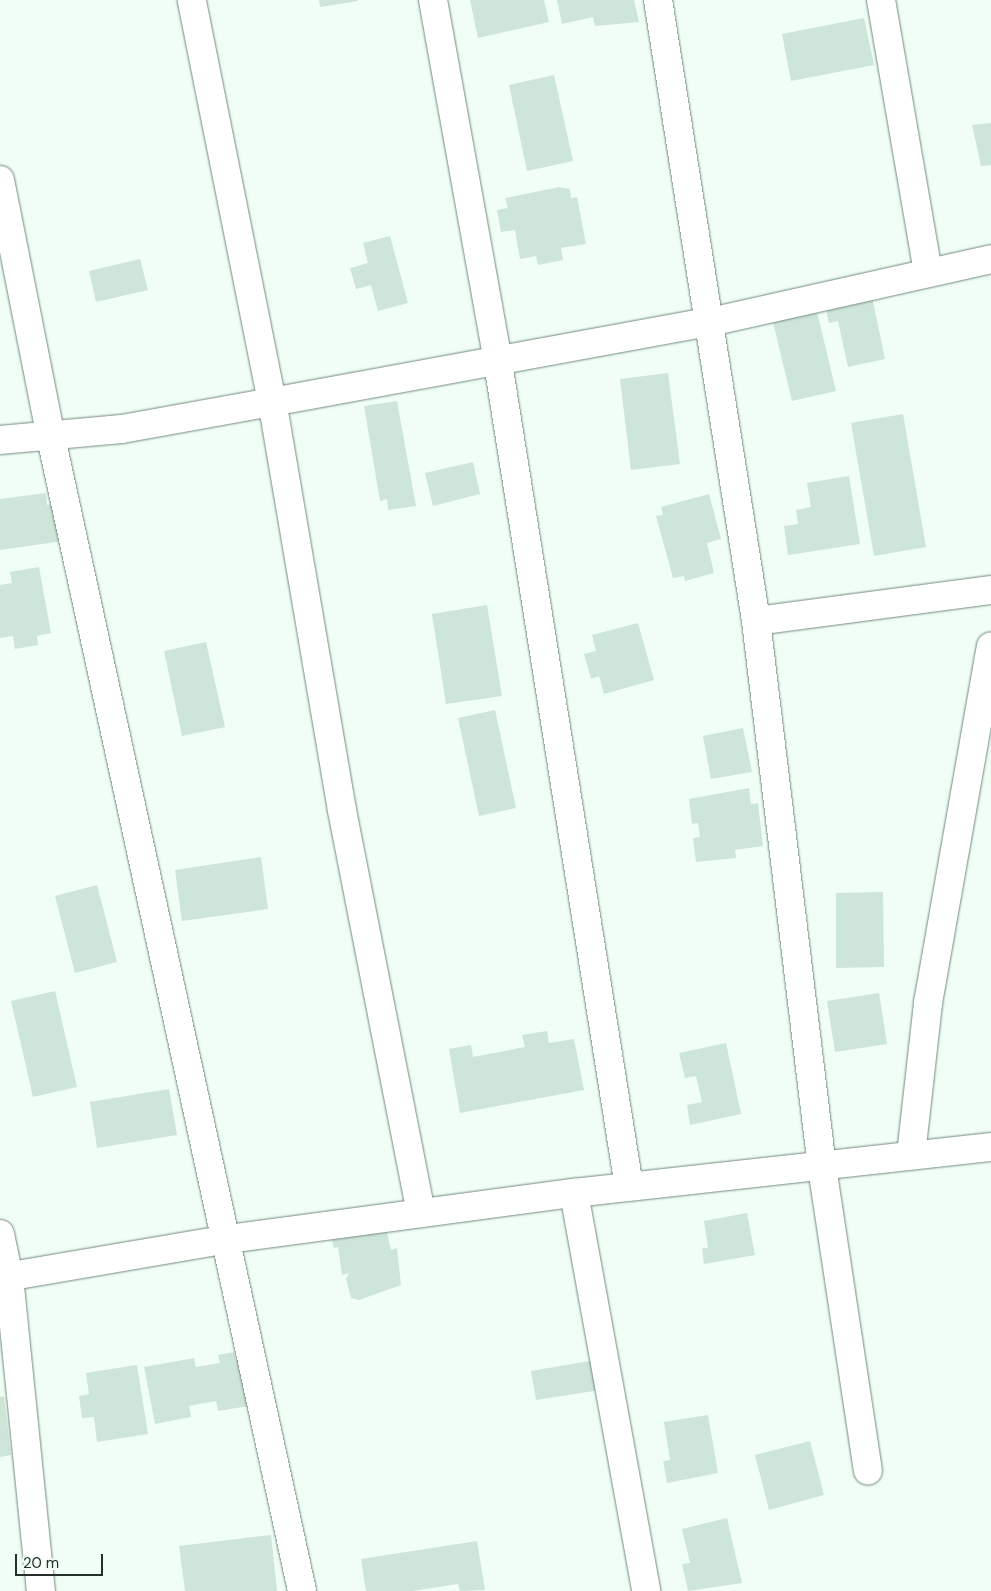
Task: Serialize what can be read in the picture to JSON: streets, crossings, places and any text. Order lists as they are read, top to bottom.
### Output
{
  "scale_bar": "20 m"
}
